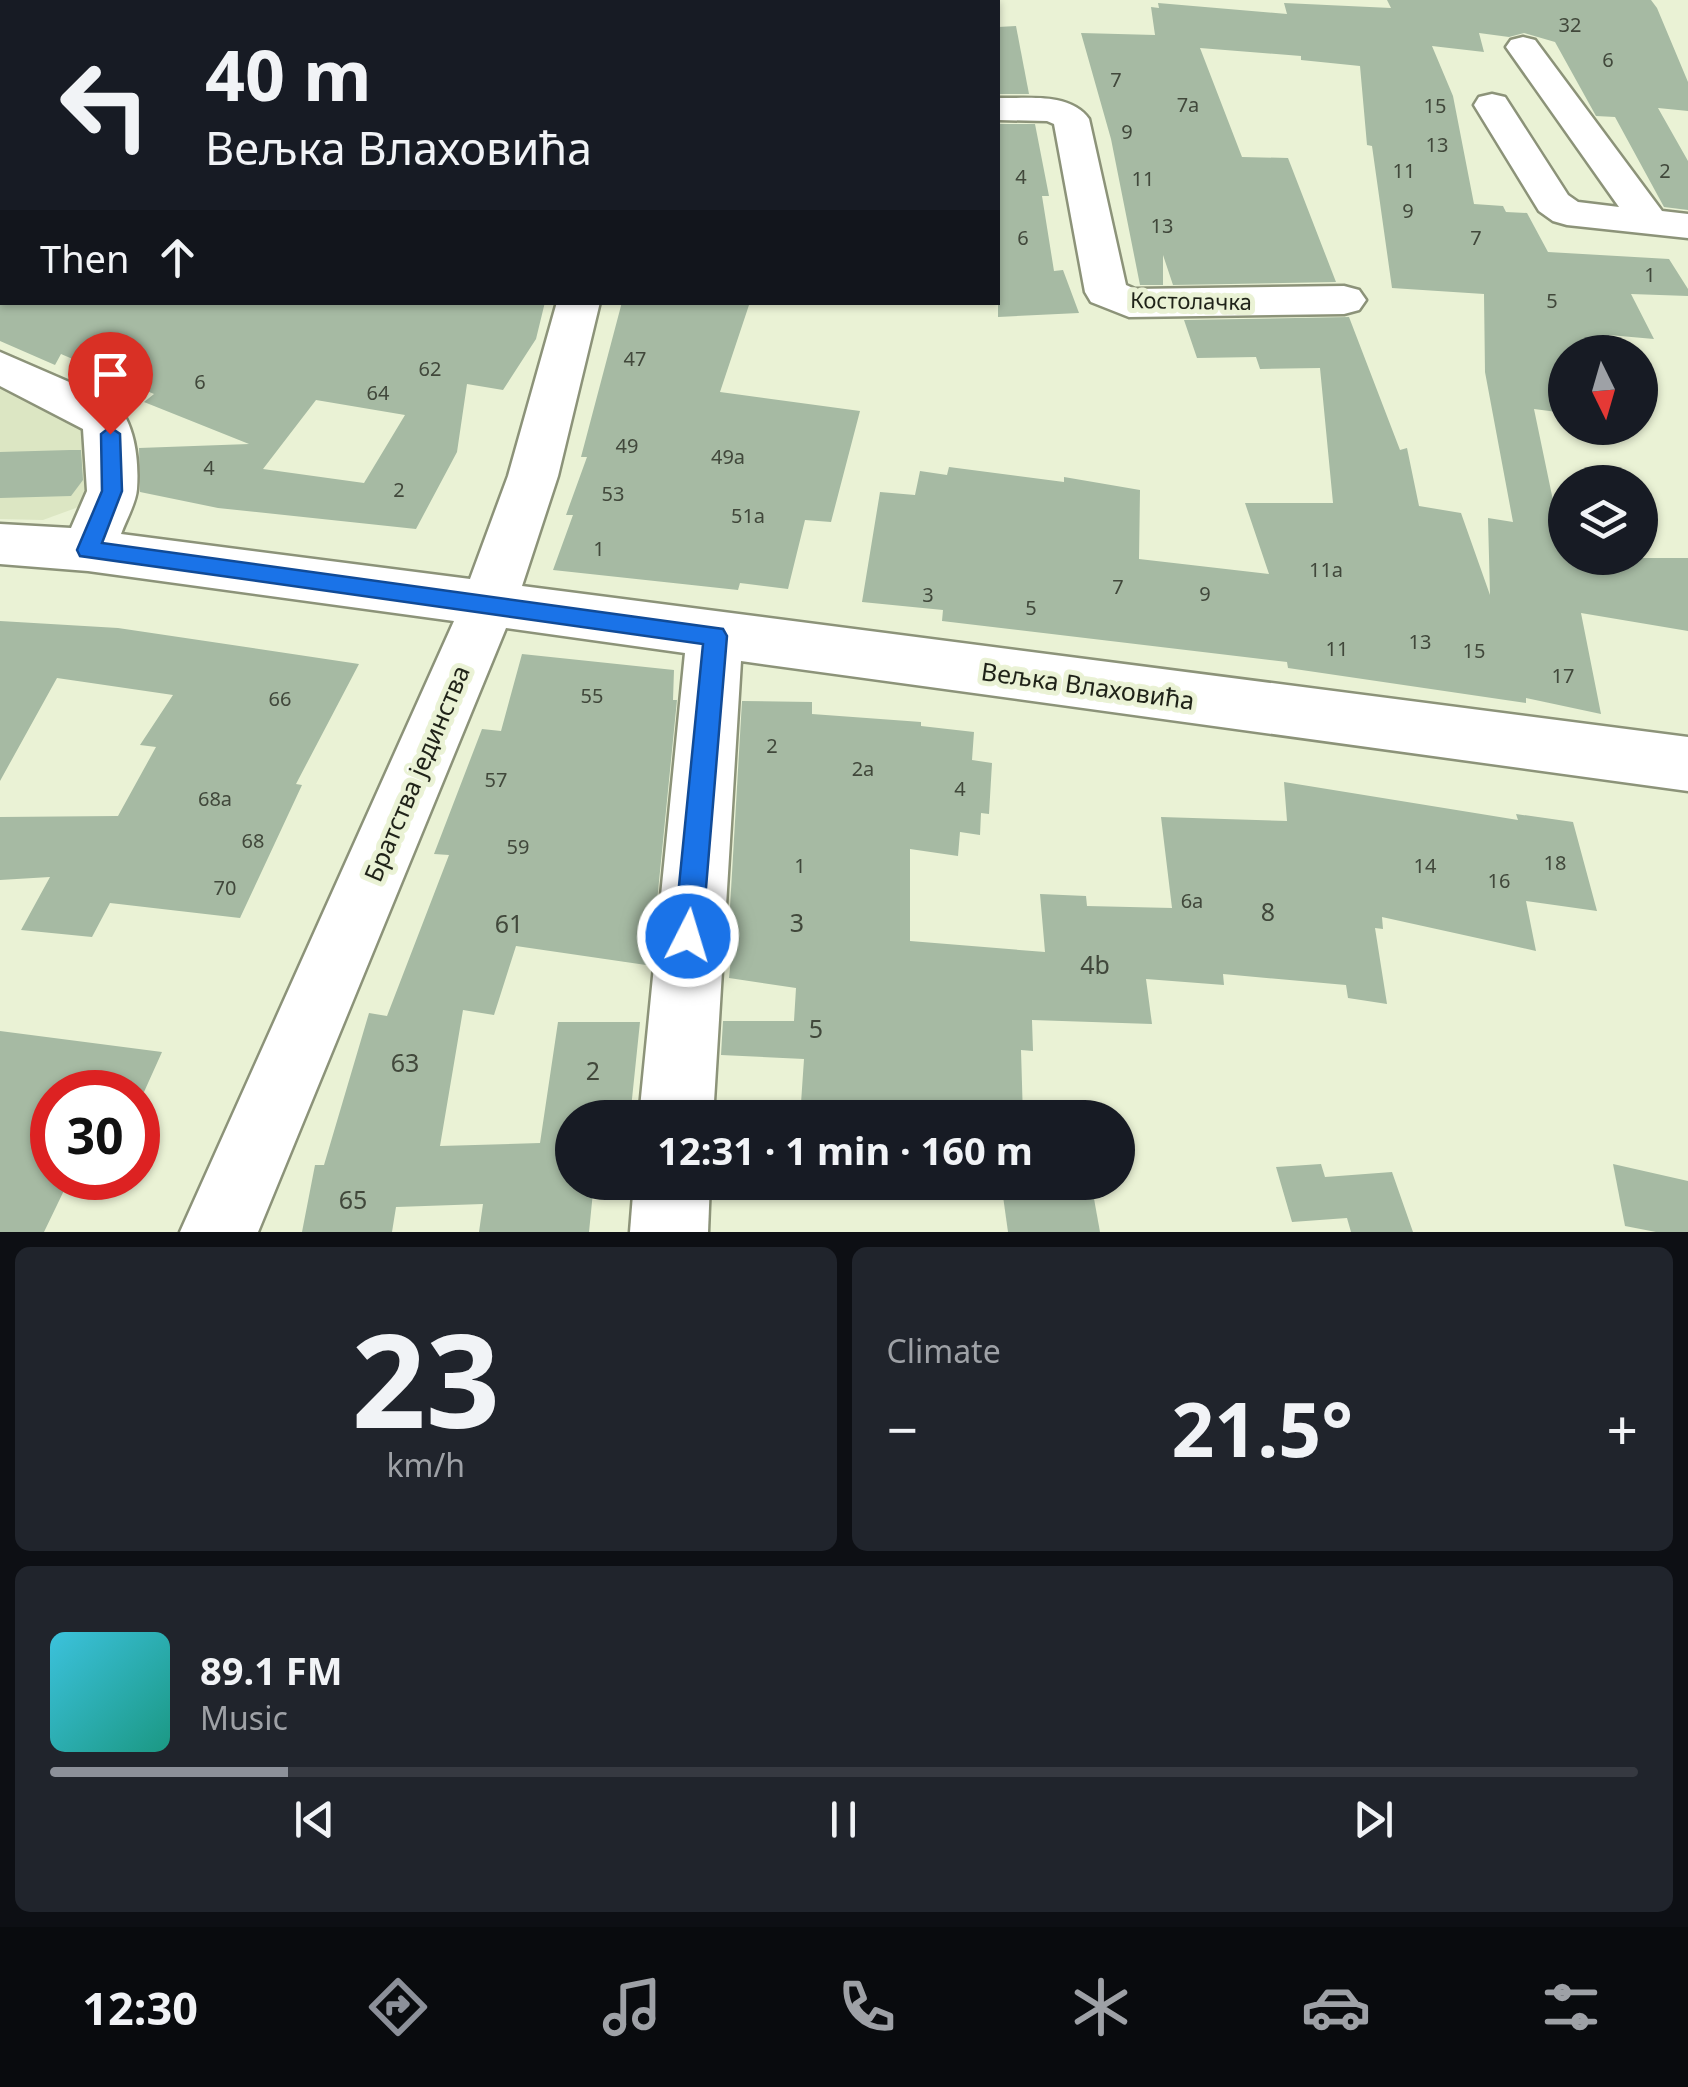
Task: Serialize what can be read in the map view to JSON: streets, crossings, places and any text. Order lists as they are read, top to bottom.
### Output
{
  "streets": {
    "street": ["Костолачка", "Вељка Влаховића", "Братства јединства"]
  },
  "crossings": [
    ["Вељка Влаховића", "Братства јединства"]
  ],
  "house_numbers": [
    "32",
    "6",
    "7",
    "7a",
    "15",
    "9",
    "13",
    "11",
    "2",
    "4",
    "11",
    "9",
    "13",
    "6",
    "7",
    "1",
    "5",
    "47",
    "62",
    "6",
    "64",
    "49",
    "49a",
    "4",
    "2",
    "53",
    "51a",
    "1",
    "11a",
    "7",
    "9",
    "3",
    "5",
    "13",
    "11",
    "15",
    "17",
    "55",
    "66",
    "2",
    "2a",
    "57",
    "4",
    "68a",
    "68",
    "59",
    "18",
    "1",
    "14",
    "16",
    "70",
    "6a",
    "8",
    "3",
    "61",
    "4b",
    "5",
    "63",
    "2",
    "65"
  ],
  "north": "bottom",
  "page": {
    "turn": ["40 m", "Вељка Влаховића"],
    "then": "Then",
    "limit": "30",
    "trip": "12:31 · 1 min · 160 m",
    "tile": [
      ["23", "km/h"],
      "Climate"
    ],
    "heat": ["−", "21.5°", "+"],
    "song": ["89.1 FM", "Music"],
    "tabs": "12:30"
  }
}
